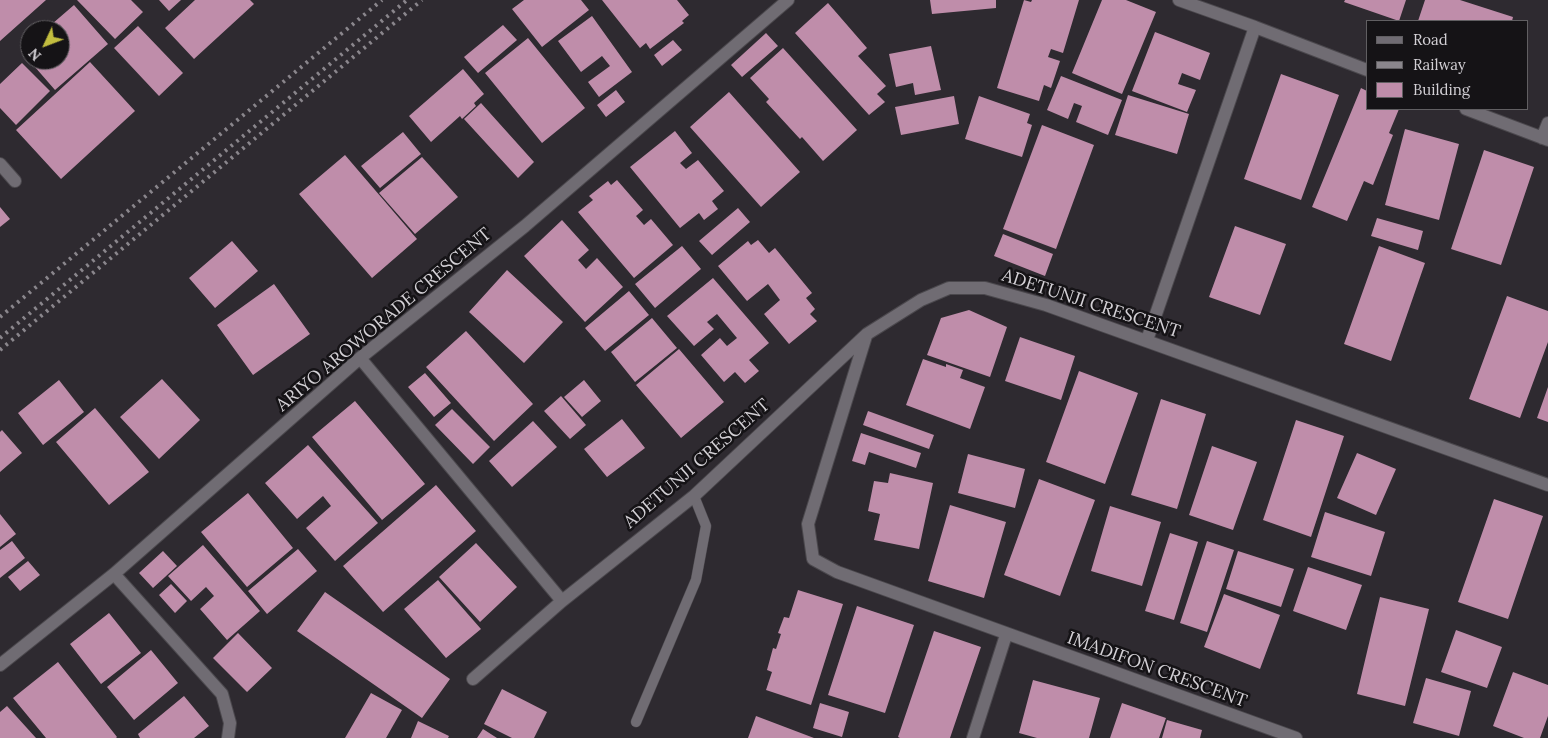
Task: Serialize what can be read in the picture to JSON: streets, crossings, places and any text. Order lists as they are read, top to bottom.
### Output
{
  "streets": {
    "street": ["ADETUNJI CRESCENT", "ARIYO AROWORADE CRESCENT", "IMADIFON CRESCENT"]
  },
  "crossings": [
    ["ADETUNJI CRESCENT", "IMADIFON CRESCENT"]
  ],
  "legend": ["Road", "Railway", "Building"],
  "north": "bottom left"
}
